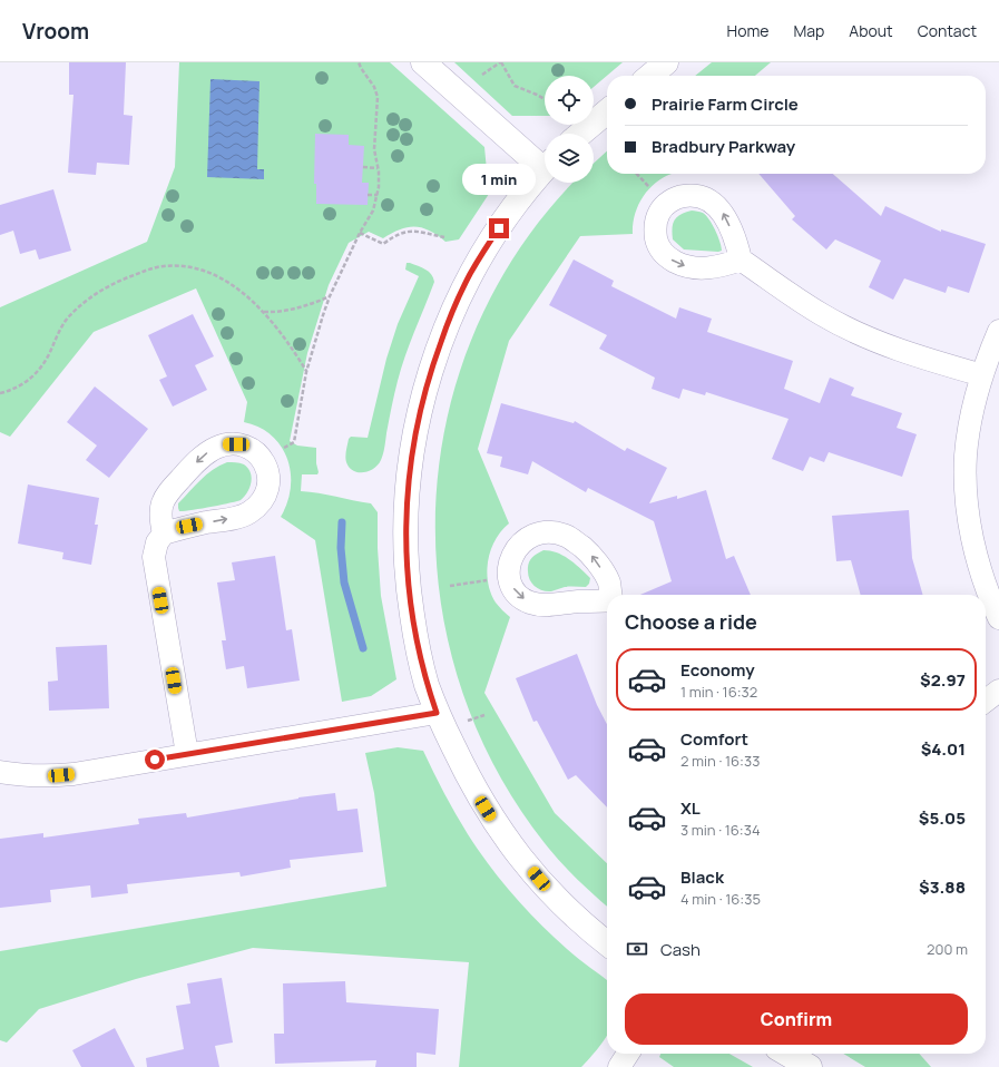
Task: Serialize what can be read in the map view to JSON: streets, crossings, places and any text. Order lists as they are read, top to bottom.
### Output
{
  "page": {
    "header": "Vroom",
    "nav": [
      "Home",
      "Map",
      "About",
      "Contact"
    ],
    "banner": ["Prairie Farm Circle", "Bradbury Parkway"],
    "bubble": "1 min",
    "heading": "Choose a ride",
    "list": [
      {
        "name": "Economy",
        "note": "1 min · 16:32",
        "value": "$2.97"
      },
      {
        "name": "Comfort",
        "note": "2 min · 16:33",
        "value": "$4.01"
      },
      {
        "name": "XL",
        "note": "3 min · 16:34",
        "value": "$5.05"
      },
      {
        "name": "Black",
        "note": "4 min · 16:35",
        "value": "$3.88"
      }
    ],
    "pay": ["Cash", "200 m"],
    "buttons": "Confirm"
  }
}
